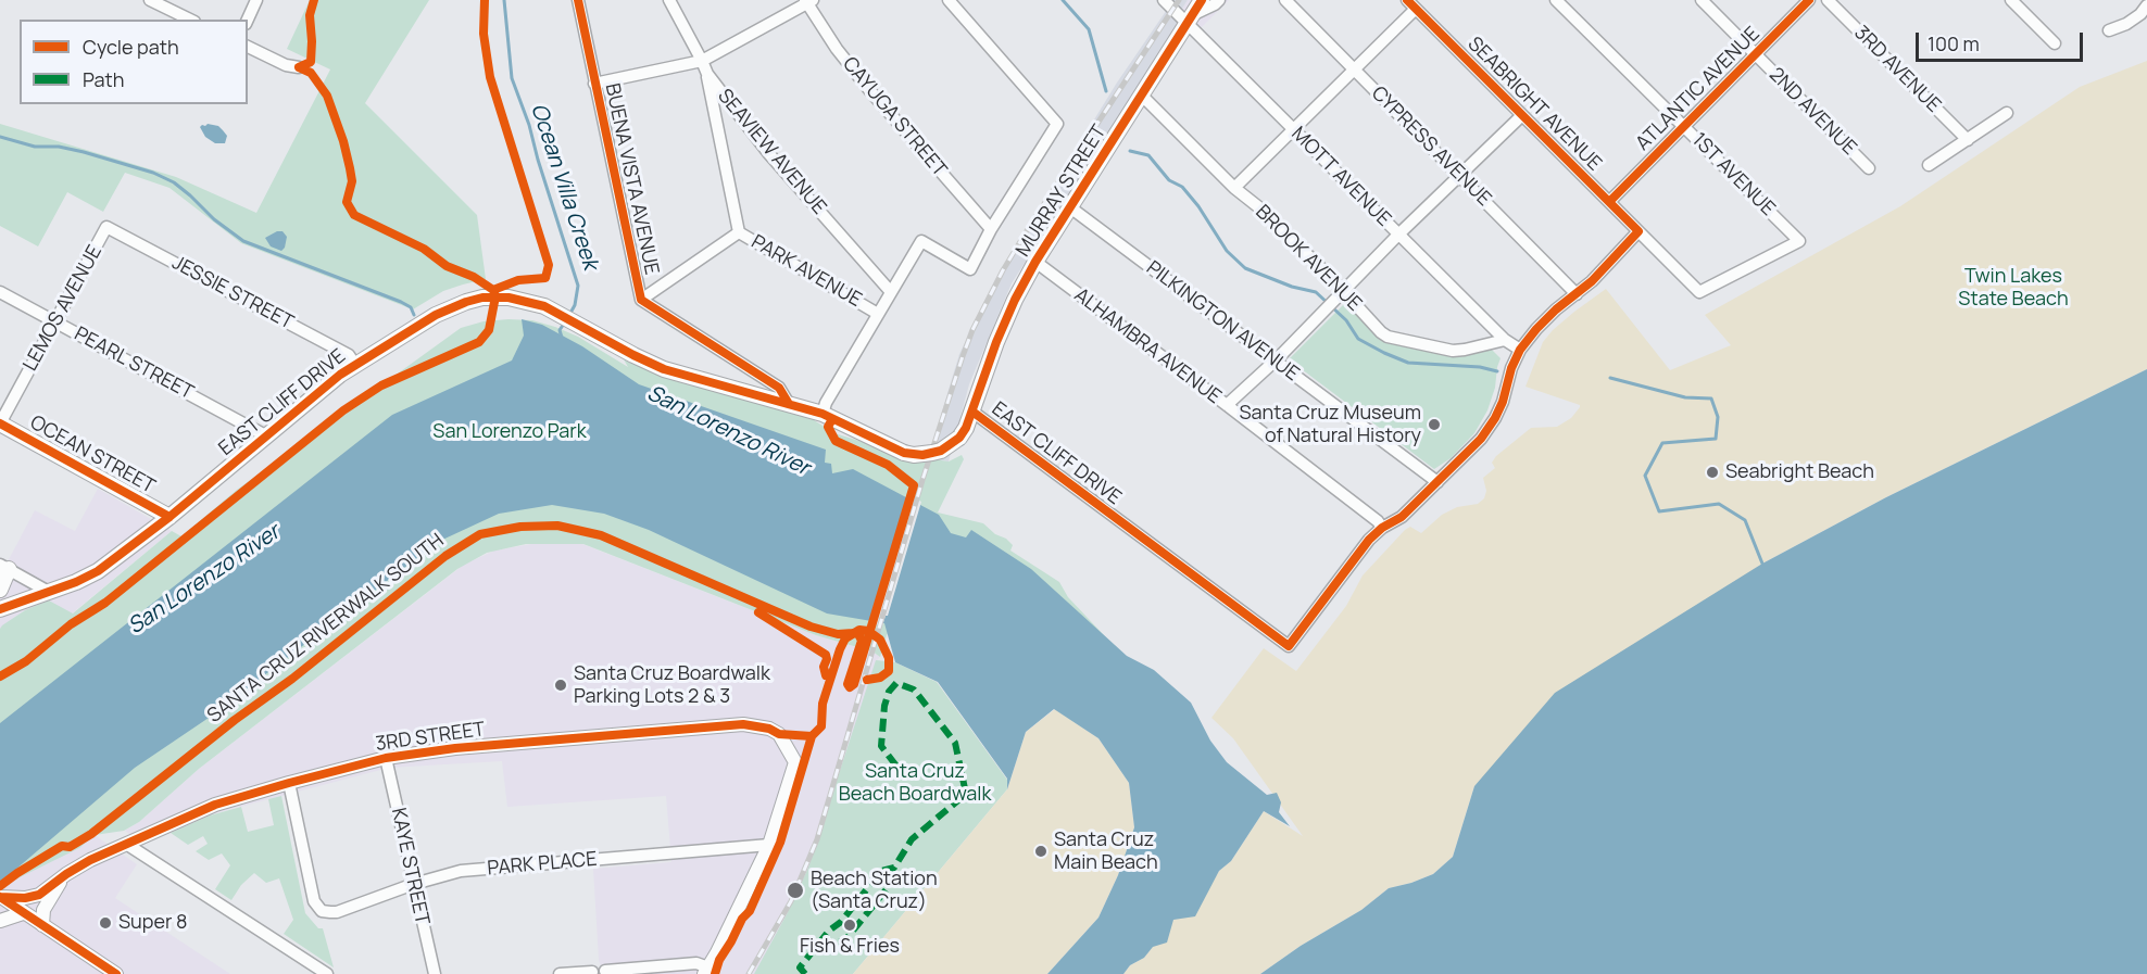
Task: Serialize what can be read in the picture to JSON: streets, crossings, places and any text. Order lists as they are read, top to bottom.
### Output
{
  "streets": {
    "main road": ["MURRAY STREET", "EAST CLIFF DRIVE", "OCEAN STREET"],
    "street": [
      "3RD AVENUE",
      "ATLANTIC AVENUE",
      "SEABRIGHT AVENUE",
      "2ND AVENUE",
      "CAYUGA STREET",
      "CYPRESS AVENUE",
      "SEAVIEW AVENUE",
      "1ST AVENUE",
      "MOTT AVENUE",
      "BUENA VISTA AVENUE",
      "BROOK AVENUE",
      "PARK AVENUE",
      "JESSIE STREET",
      "LEMOS AVENUE",
      "PILKINGTON AVENUE",
      "ALHAMBRA AVENUE",
      "PEARL STREET",
      "3RD STREET",
      "PARK PLACE",
      "KAYE STREET"
    ],
    "cycle path": ["SANTA CRUZ RIVERWALK SOUTH"]
  },
  "crossings": [
    ["ATLANTIC AVENUE", "SEABRIGHT AVENUE"],
    ["ATLANTIC AVENUE", "2ND AVENUE"],
    ["ATLANTIC AVENUE", "1ST AVENUE"],
    ["SEABRIGHT AVENUE", "1ST AVENUE"],
    ["SEABRIGHT AVENUE", "EAST CLIFF DRIVE"],
    ["CYPRESS AVENUE", "EAST CLIFF DRIVE"],
    ["SEAVIEW AVENUE", "PARK AVENUE"],
    ["MOTT AVENUE", "MURRAY STREET"],
    ["MOTT AVENUE", "BROOK AVENUE"],
    ["MOTT AVENUE", "EAST CLIFF DRIVE"],
    ["BUENA VISTA AVENUE", "EAST CLIFF DRIVE"],
    ["MURRAY STREET", "BROOK AVENUE"],
    ["MURRAY STREET", "PILKINGTON AVENUE"],
    ["MURRAY STREET", "ALHAMBRA AVENUE"],
    ["MURRAY STREET", "EAST CLIFF DRIVE"],
    ["JESSIE STREET", "LEMOS AVENUE"],
    ["JESSIE STREET", "EAST CLIFF DRIVE"],
    ["LEMOS AVENUE", "PEARL STREET"],
    ["LEMOS AVENUE", "OCEAN STREET"],
    ["PILKINGTON AVENUE", "EAST CLIFF DRIVE"],
    ["ALHAMBRA AVENUE", "EAST CLIFF DRIVE"],
    ["PEARL STREET", "EAST CLIFF DRIVE"],
    ["EAST CLIFF DRIVE", "OCEAN STREET"],
    ["3RD STREET", "PARK PLACE"],
    ["3RD STREET", "KAYE STREET"],
    ["PARK PLACE", "KAYE STREET"]
  ],
  "water": ["Ocean Villa Creek", "San Lorenzo River"],
  "parks": ["Twin Lakes State Beach", "San Lorenzo Park", "Santa Cruz Beach Boardwalk"],
  "places": [
    "Santa Cruz Museum of Natural History",
    "Seabright Beach",
    "Santa Cruz Boardwalk Parking Lots 2 & 3",
    "Santa Cruz Main Beach",
    "Beach Station (Santa Cruz)",
    "Super 8",
    "Fish & Fries"
  ],
  "legend": ["Cycle path", "Path"],
  "scale_bar": "100 m"
}
